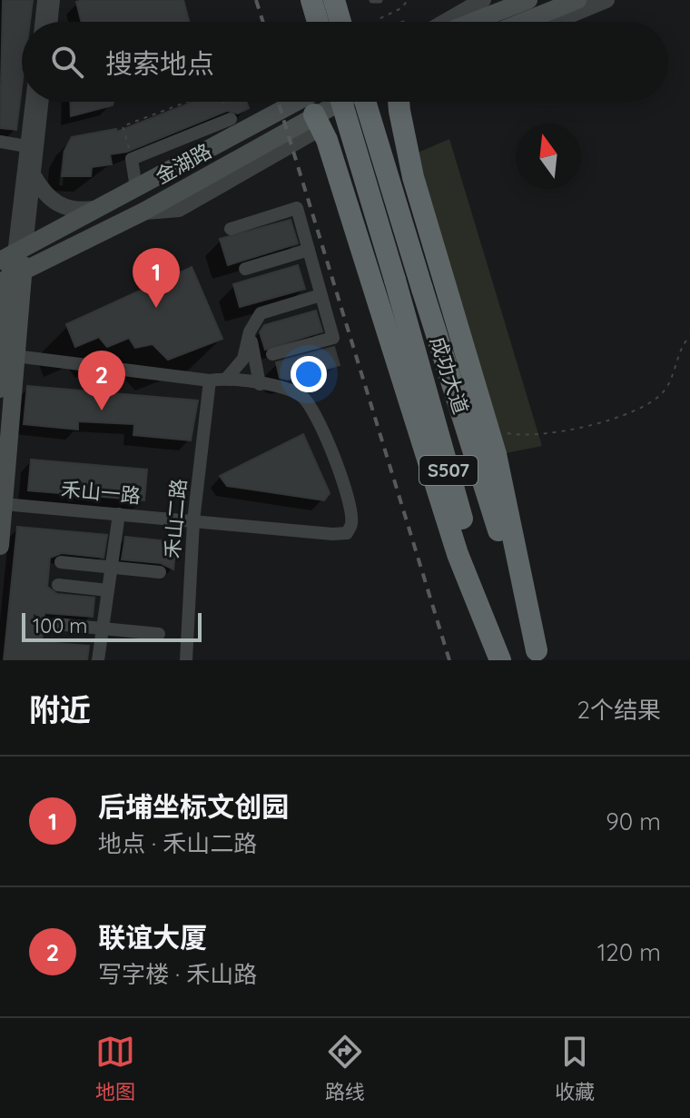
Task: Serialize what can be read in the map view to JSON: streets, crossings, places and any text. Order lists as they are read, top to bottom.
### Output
{
  "streets": {
    "highway": ["成功大道", "S507"],
    "main road": ["金湖路"],
    "street": ["禾山一路", "禾山二路"]
  },
  "crossings": [
    ["禾山一路", "禾山二路"]
  ],
  "scale_bar": "100 m",
  "north": "top",
  "page": {
    "search": "搜索地点",
    "pins": ["1", "2"],
    "scale": "100 m",
    "heading": ["附近", "2个结果"],
    "list": [
      {
        "mark": "1",
        "name": "后埔坐标文创园",
        "note": "地点 · 禾山二路",
        "value": "90 m"
      },
      {
        "mark": "2",
        "name": "联谊大厦",
        "note": "写字楼 · 禾山路",
        "value": "120 m"
      }
    ],
    "nav": ["地图", "路线", "收藏"]
  }
}
